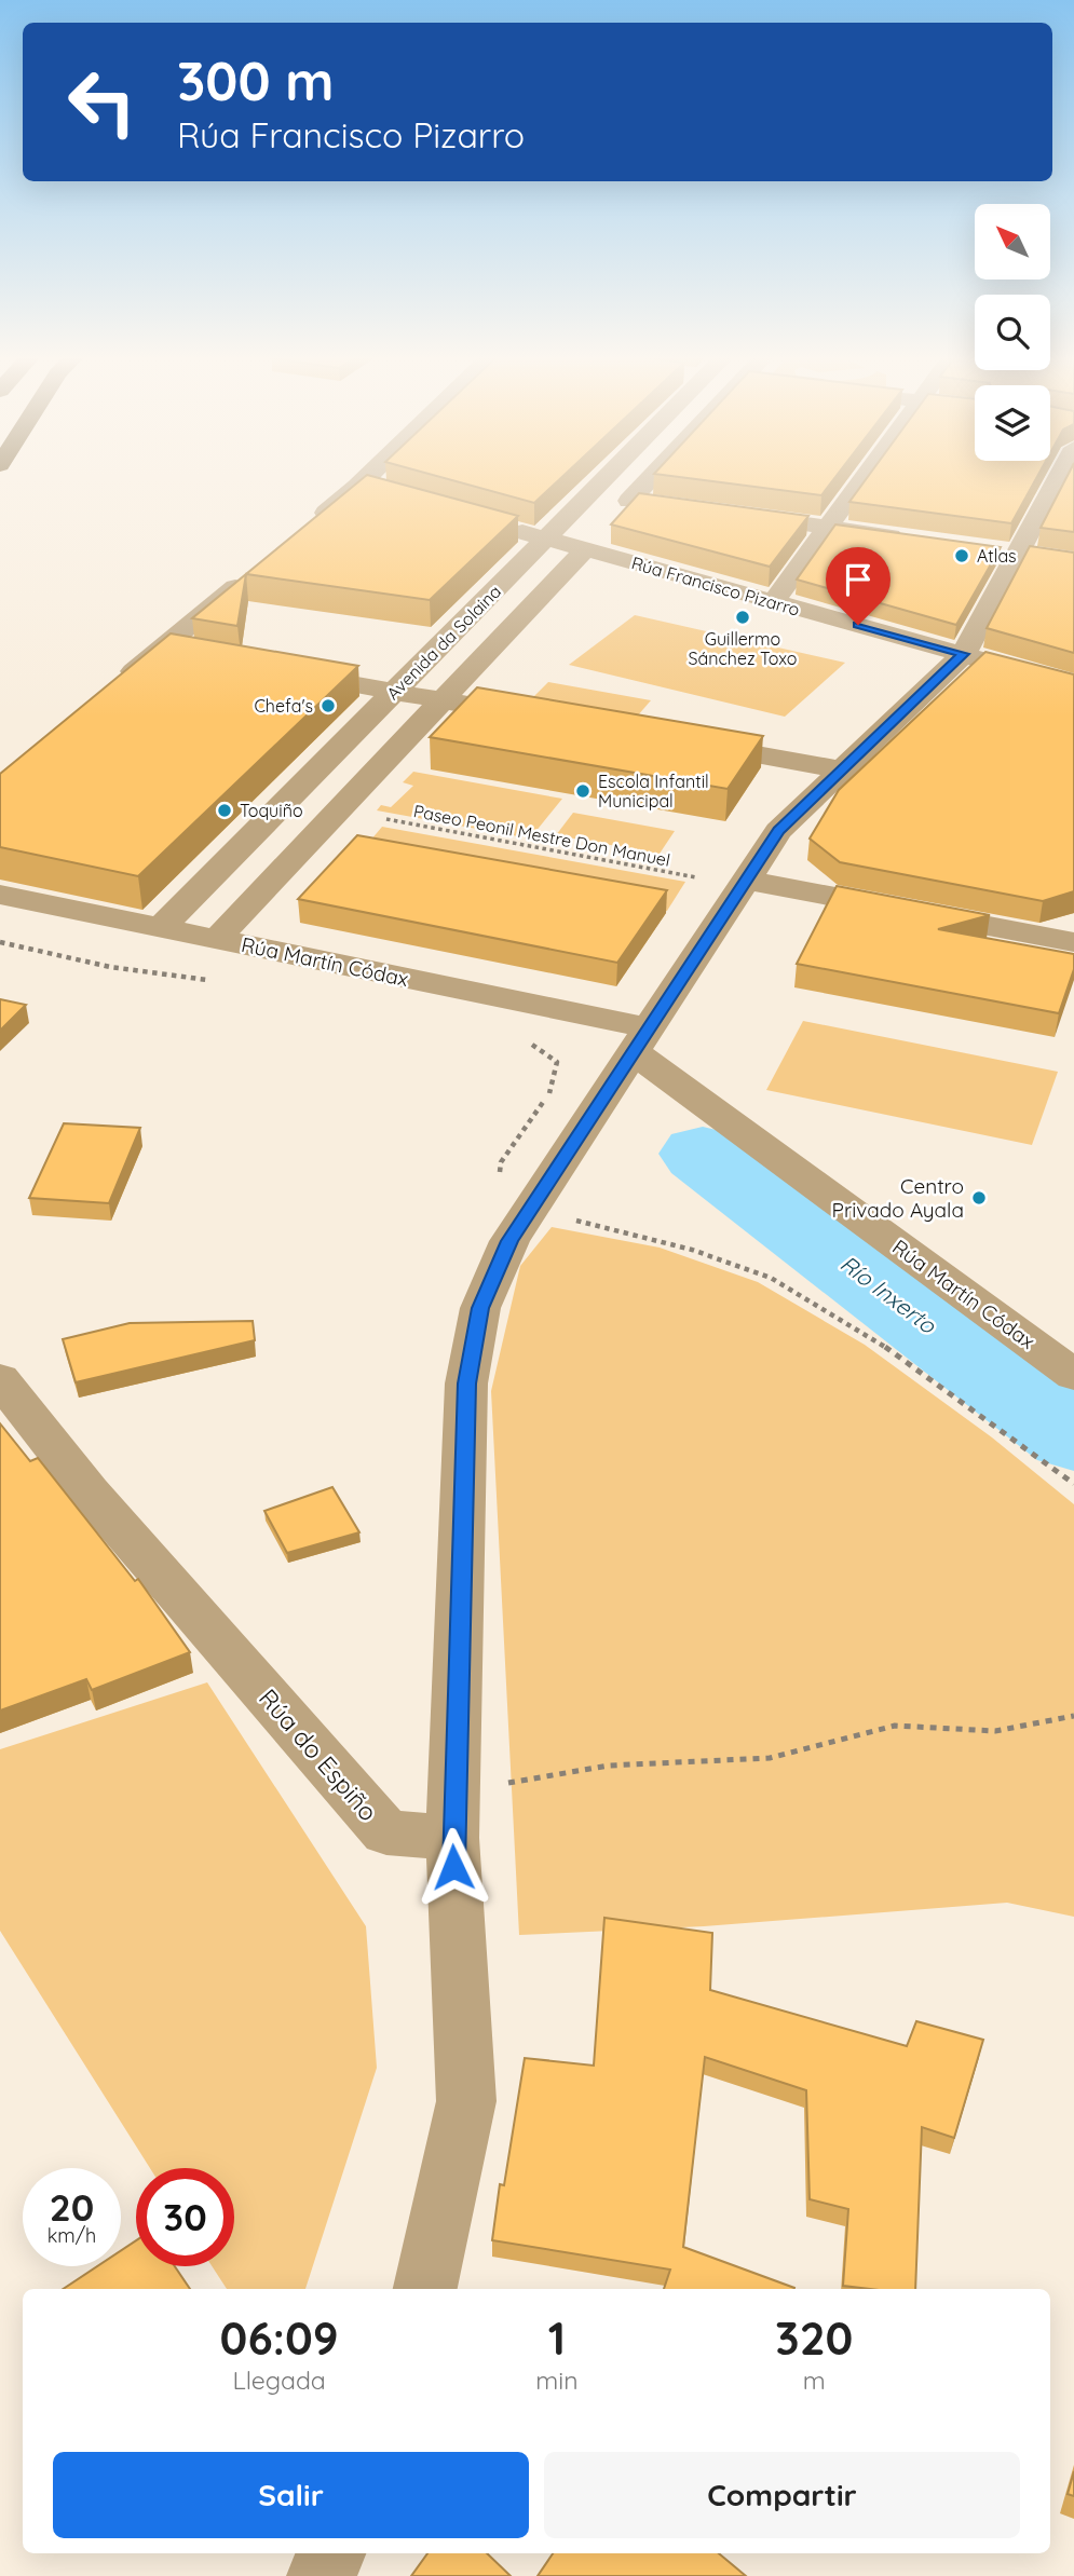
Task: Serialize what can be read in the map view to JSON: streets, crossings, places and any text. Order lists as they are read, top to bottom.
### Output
{
  "streets": {
    "street": [
      "Rúa Francisco Pizarro",
      "Avenida da Solaina",
      "Rúa Martín Códax",
      "Rúa do Espiño"
    ],
    "path": ["Paseo Peonil Mestre Don Manuel"]
  },
  "crossings": [
    ["Rúa Francisco Pizarro", "Avenida da Solaina"],
    ["Avenida da Solaina", "Paseo Peonil Mestre Don Manuel"],
    ["Avenida da Solaina", "Rúa Martín Códax"]
  ],
  "water": ["Río Inxerto"],
  "places": [
    "Atlas",
    "Guillermo Sánchez Toxo",
    "Chefa's",
    "Escola Infantil Municipal",
    "Toquiño",
    "Centro Privado Ayala"
  ],
  "north": "top left",
  "page": {
    "turn": ["300 m", "Rúa Francisco Pizarro"],
    "speed": "20 km/h",
    "limit": "30",
    "eta": [
      "06:09",
      "Llegada",
      "1",
      "min",
      "320",
      "m"
    ],
    "buttons": ["Salir", "Compartir"]
  }
}
